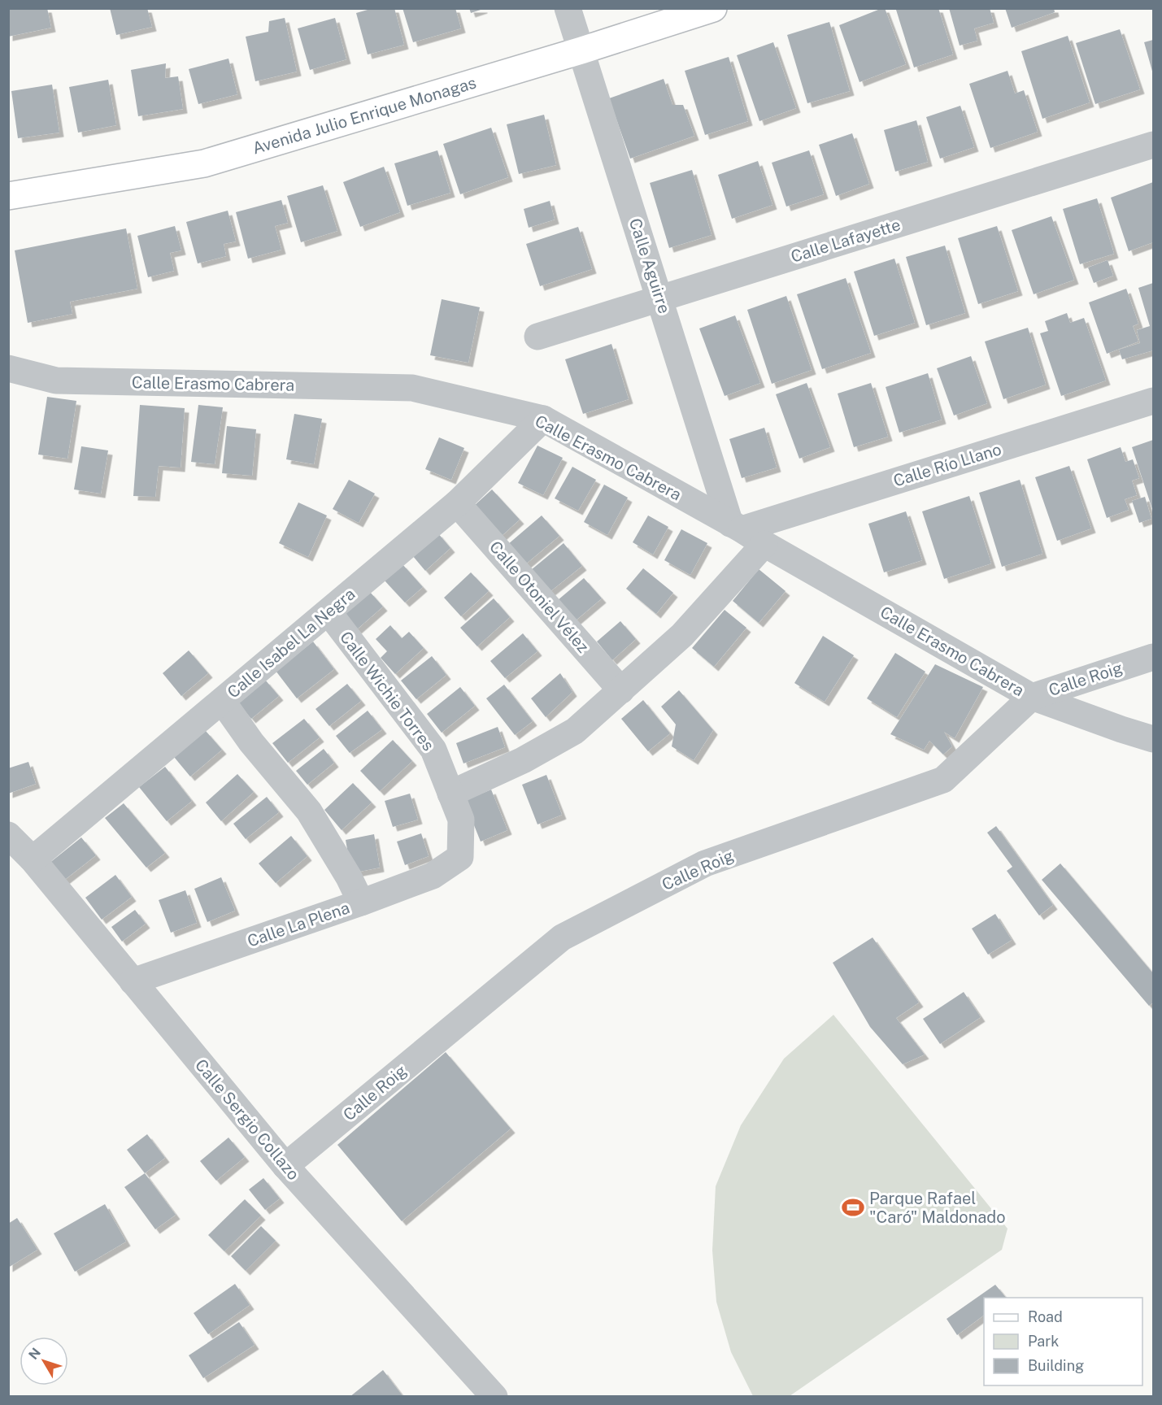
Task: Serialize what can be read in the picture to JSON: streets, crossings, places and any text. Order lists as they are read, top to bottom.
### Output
{
  "streets": {
    "main road": ["Avenida Julio Enrique Monagas"],
    "street": [
      "Calle Lafayette",
      "Calle Aguirre",
      "Calle Erasmo Cabrera",
      "Calle Río Llano",
      "Calle Otoniel Vélez",
      "Calle Isabel La Negra",
      "Calle Roig",
      "Calle Wichie Torres",
      "Calle La Plena",
      "Calle Sergio Collazo"
    ]
  },
  "crossings": [
    ["Avenida Julio Enrique Monagas", "Calle Aguirre"],
    ["Calle Lafayette", "Calle Aguirre"],
    ["Calle Aguirre", "Calle Erasmo Cabrera"],
    ["Calle Aguirre", "Calle Río Llano"],
    ["Calle Erasmo Cabrera", "Calle Río Llano"],
    ["Calle Erasmo Cabrera", "Calle Isabel La Negra"],
    ["Calle Erasmo Cabrera", "Calle Roig"],
    ["Calle Otoniel Vélez", "Calle Isabel La Negra"],
    ["Calle Isabel La Negra", "Calle Wichie Torres"],
    ["Calle Isabel La Negra", "Calle Sergio Collazo"],
    ["Calle Roig", "Calle Sergio Collazo"],
    ["Calle Wichie Torres", "Calle La Plena"],
    ["Calle La Plena", "Calle Sergio Collazo"]
  ],
  "places": {
    "sports": ["Parque Rafael \"Caró\" Maldonado"]
  },
  "legend": ["Road", "Park", "Building"],
  "north": "top left"
}
